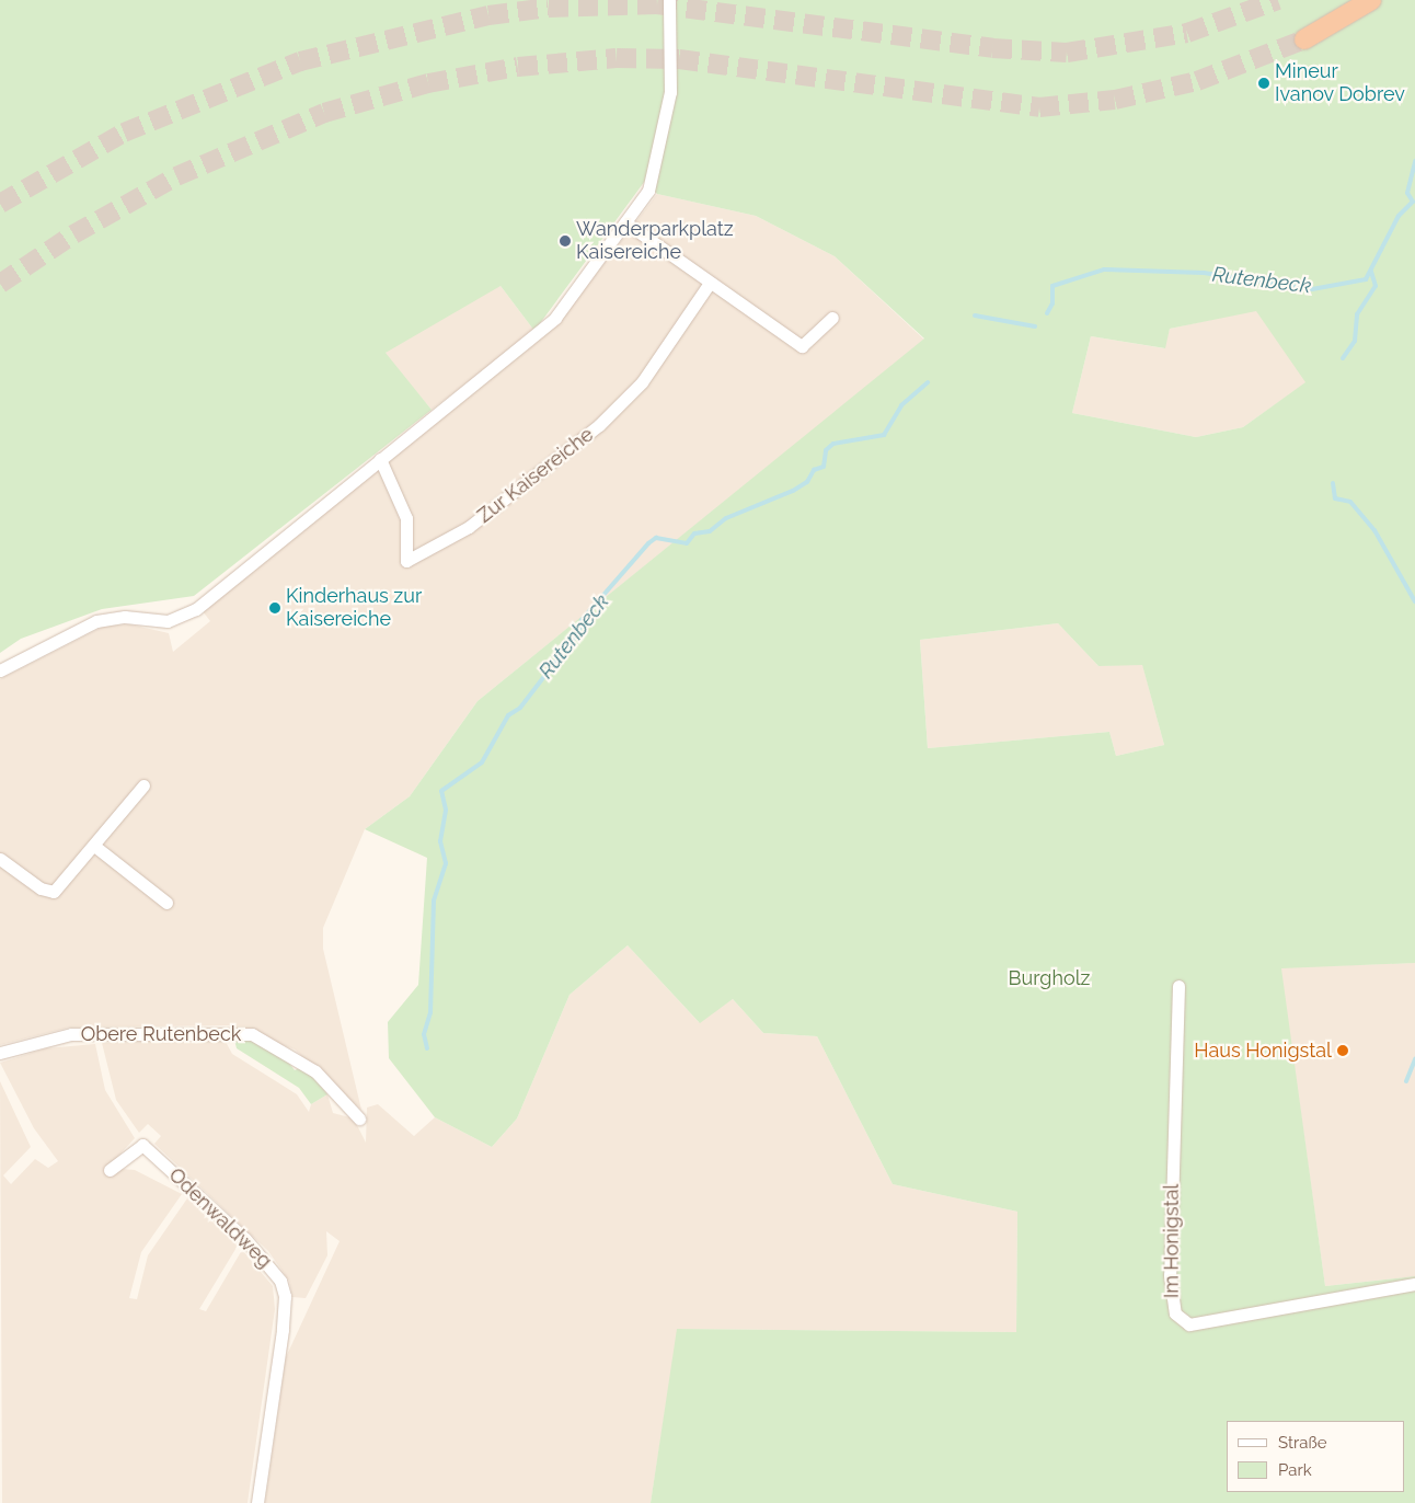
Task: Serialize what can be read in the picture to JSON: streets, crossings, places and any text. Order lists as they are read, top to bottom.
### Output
{
  "streets": {
    "street": [
      "Zur Kaisereiche",
      "Obere Rutenbeck",
      "Odenwaldweg",
      "Im Honigstal"
    ]
  },
  "water": ["Rutenbeck"],
  "parks": ["Burgholz"],
  "places": [
    "Mineur Ivanov Dobrev",
    "Wanderparkplatz Kaisereiche",
    "Kinderhaus zur Kaisereiche",
    "Haus Honigstal"
  ],
  "legend": ["Straße", "Park"]
}
